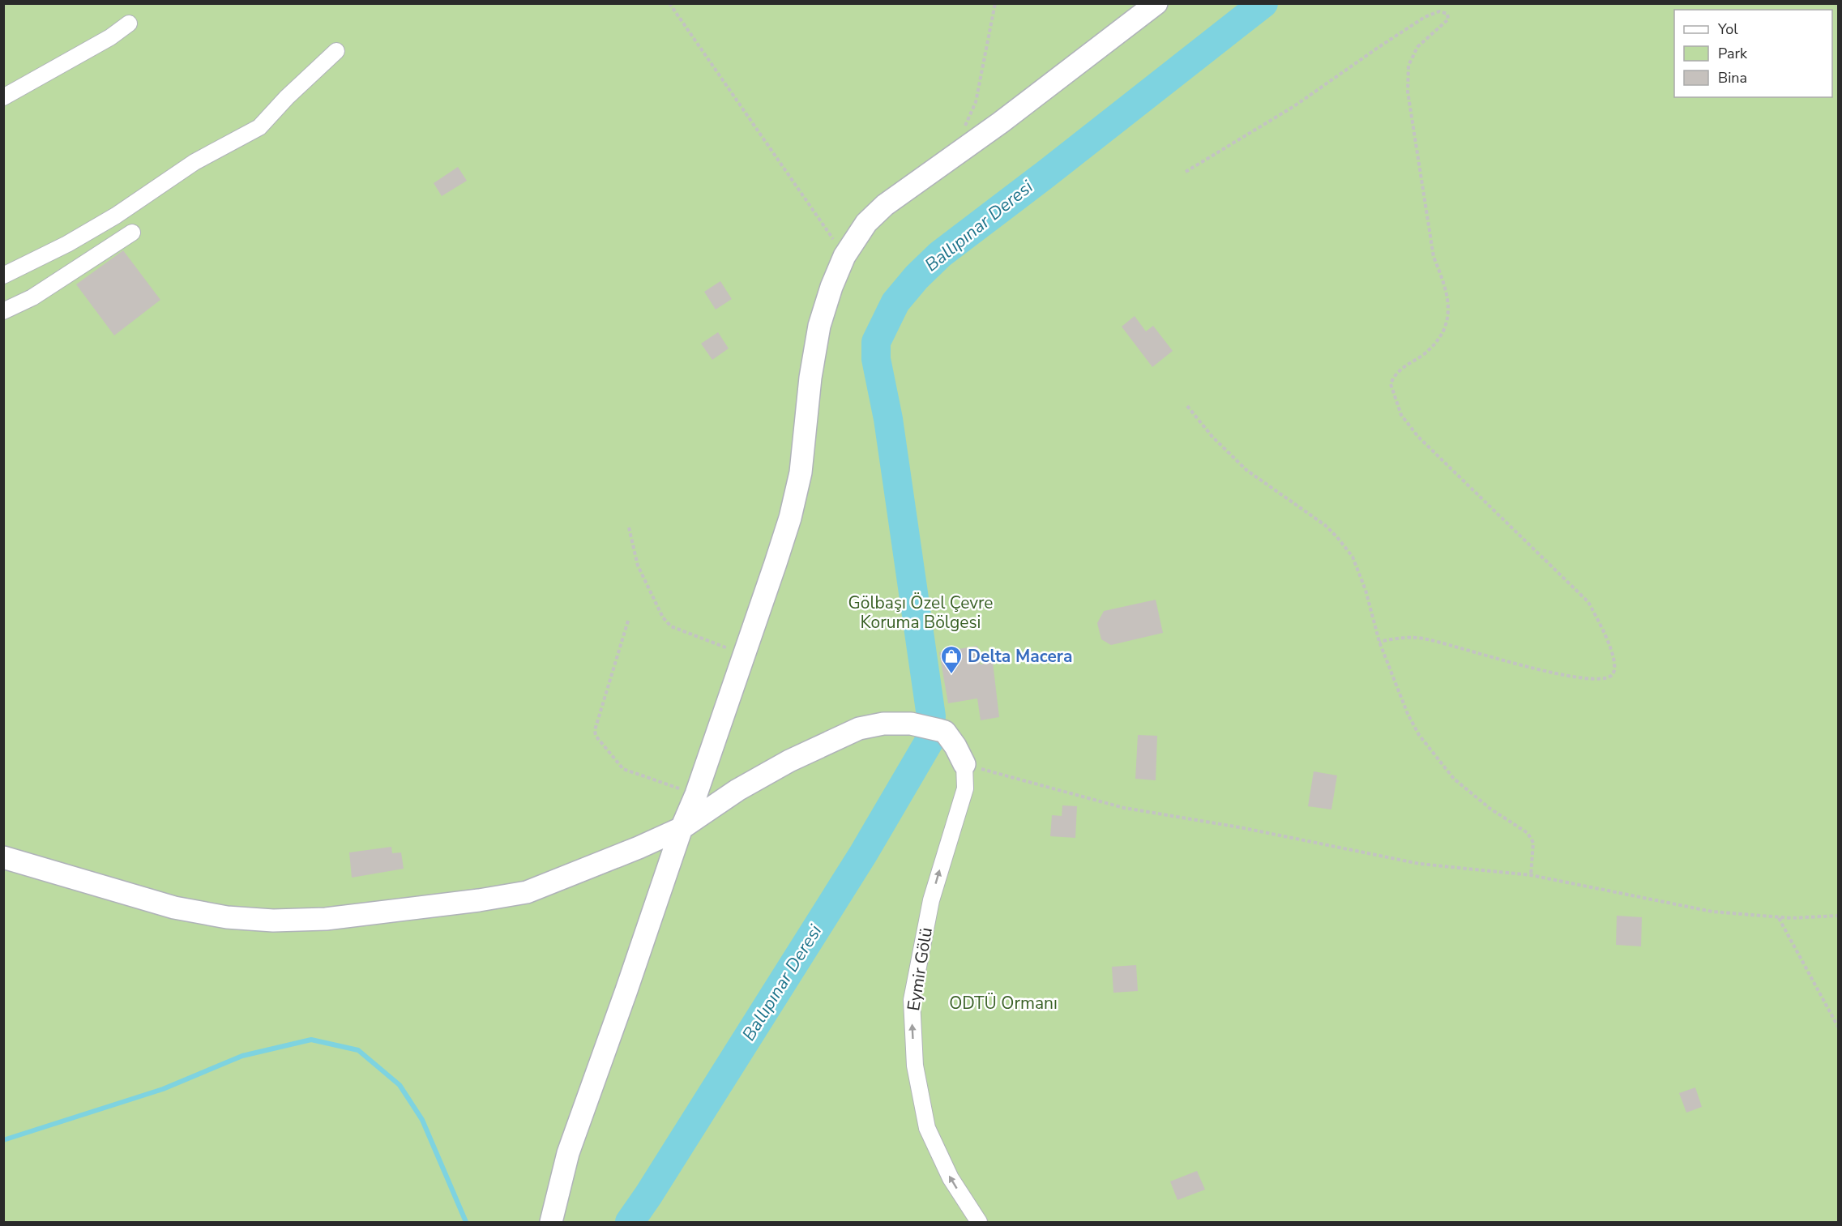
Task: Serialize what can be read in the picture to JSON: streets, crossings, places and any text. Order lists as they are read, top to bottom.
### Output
{
  "streets": {
    "street": ["Eymir Gölü"]
  },
  "one_way": ["Eymir Gölü"],
  "water": ["Ballıpınar Deresi"],
  "parks": ["Gölbaşı Özel Çevre Koruma Bölgesi", "ODTÜ Ormanı"],
  "places": {
    "shop": ["Delta Macera"]
  },
  "legend": ["Yol", "Park", "Bina"]
}
